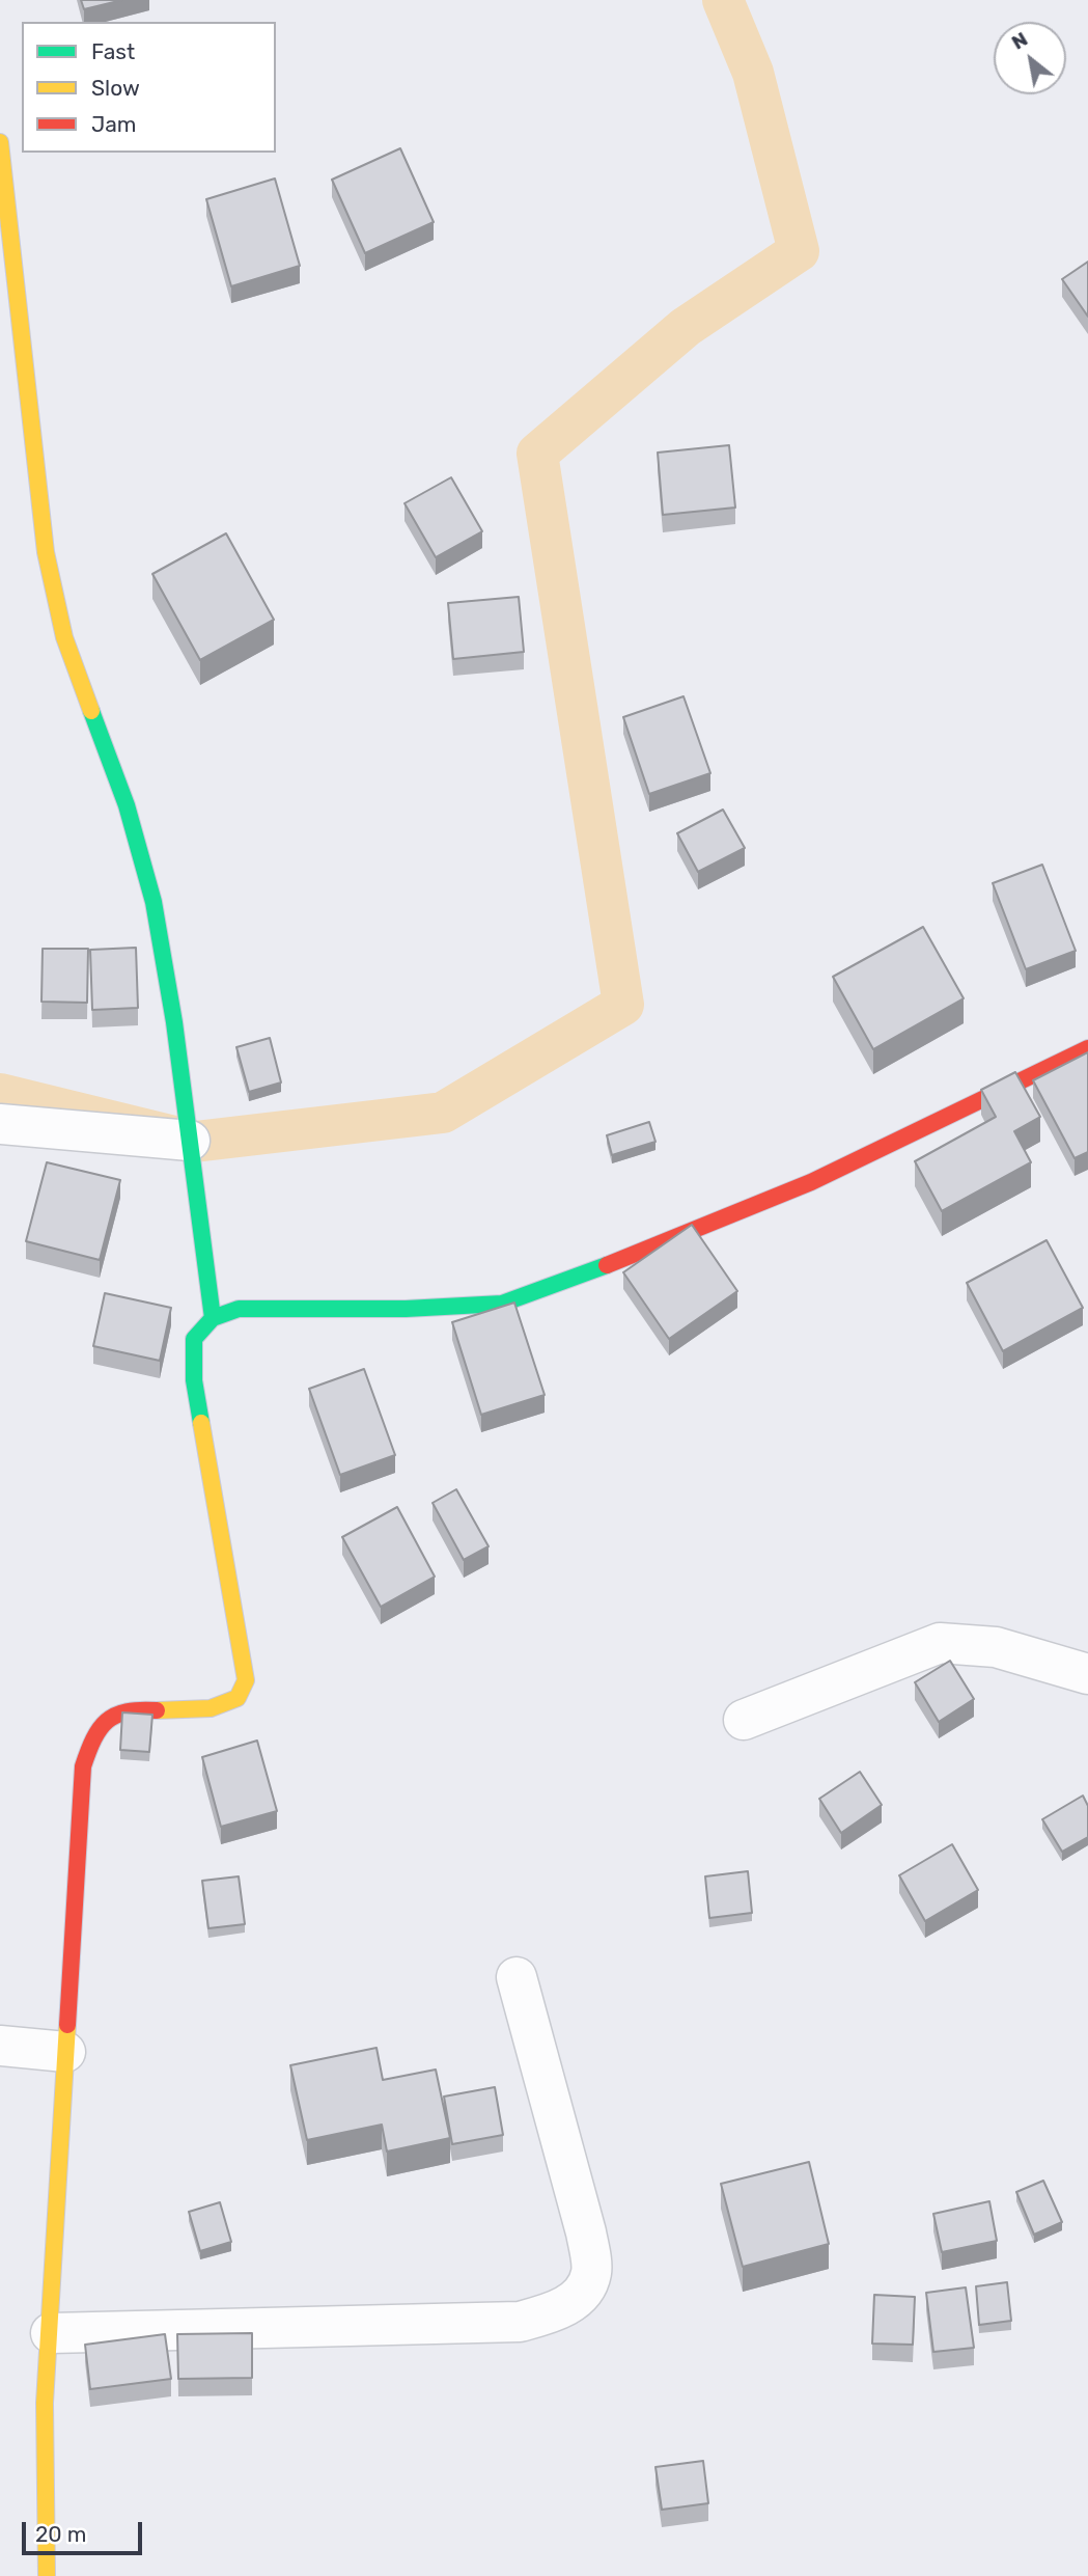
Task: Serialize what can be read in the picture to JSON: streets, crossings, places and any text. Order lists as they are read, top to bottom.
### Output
{
  "legend": ["Fast", "Slow", "Jam"],
  "scale_bar": "20 m",
  "north": "top left"
}
